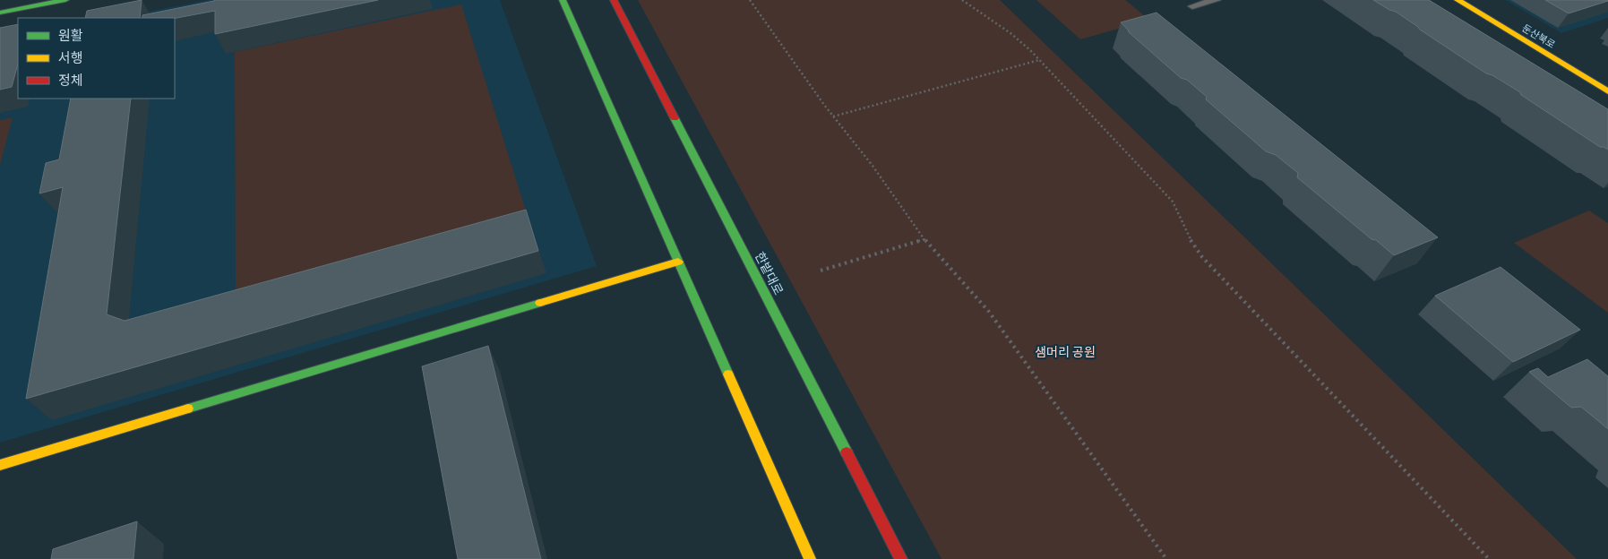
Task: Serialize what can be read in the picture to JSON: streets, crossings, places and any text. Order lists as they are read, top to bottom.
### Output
{
  "streets": {
    "main road": ["둔산북로", "한밭대로"]
  },
  "parks": ["샘머리 공원"],
  "legend": ["원활", "서행", "정체"]
}
